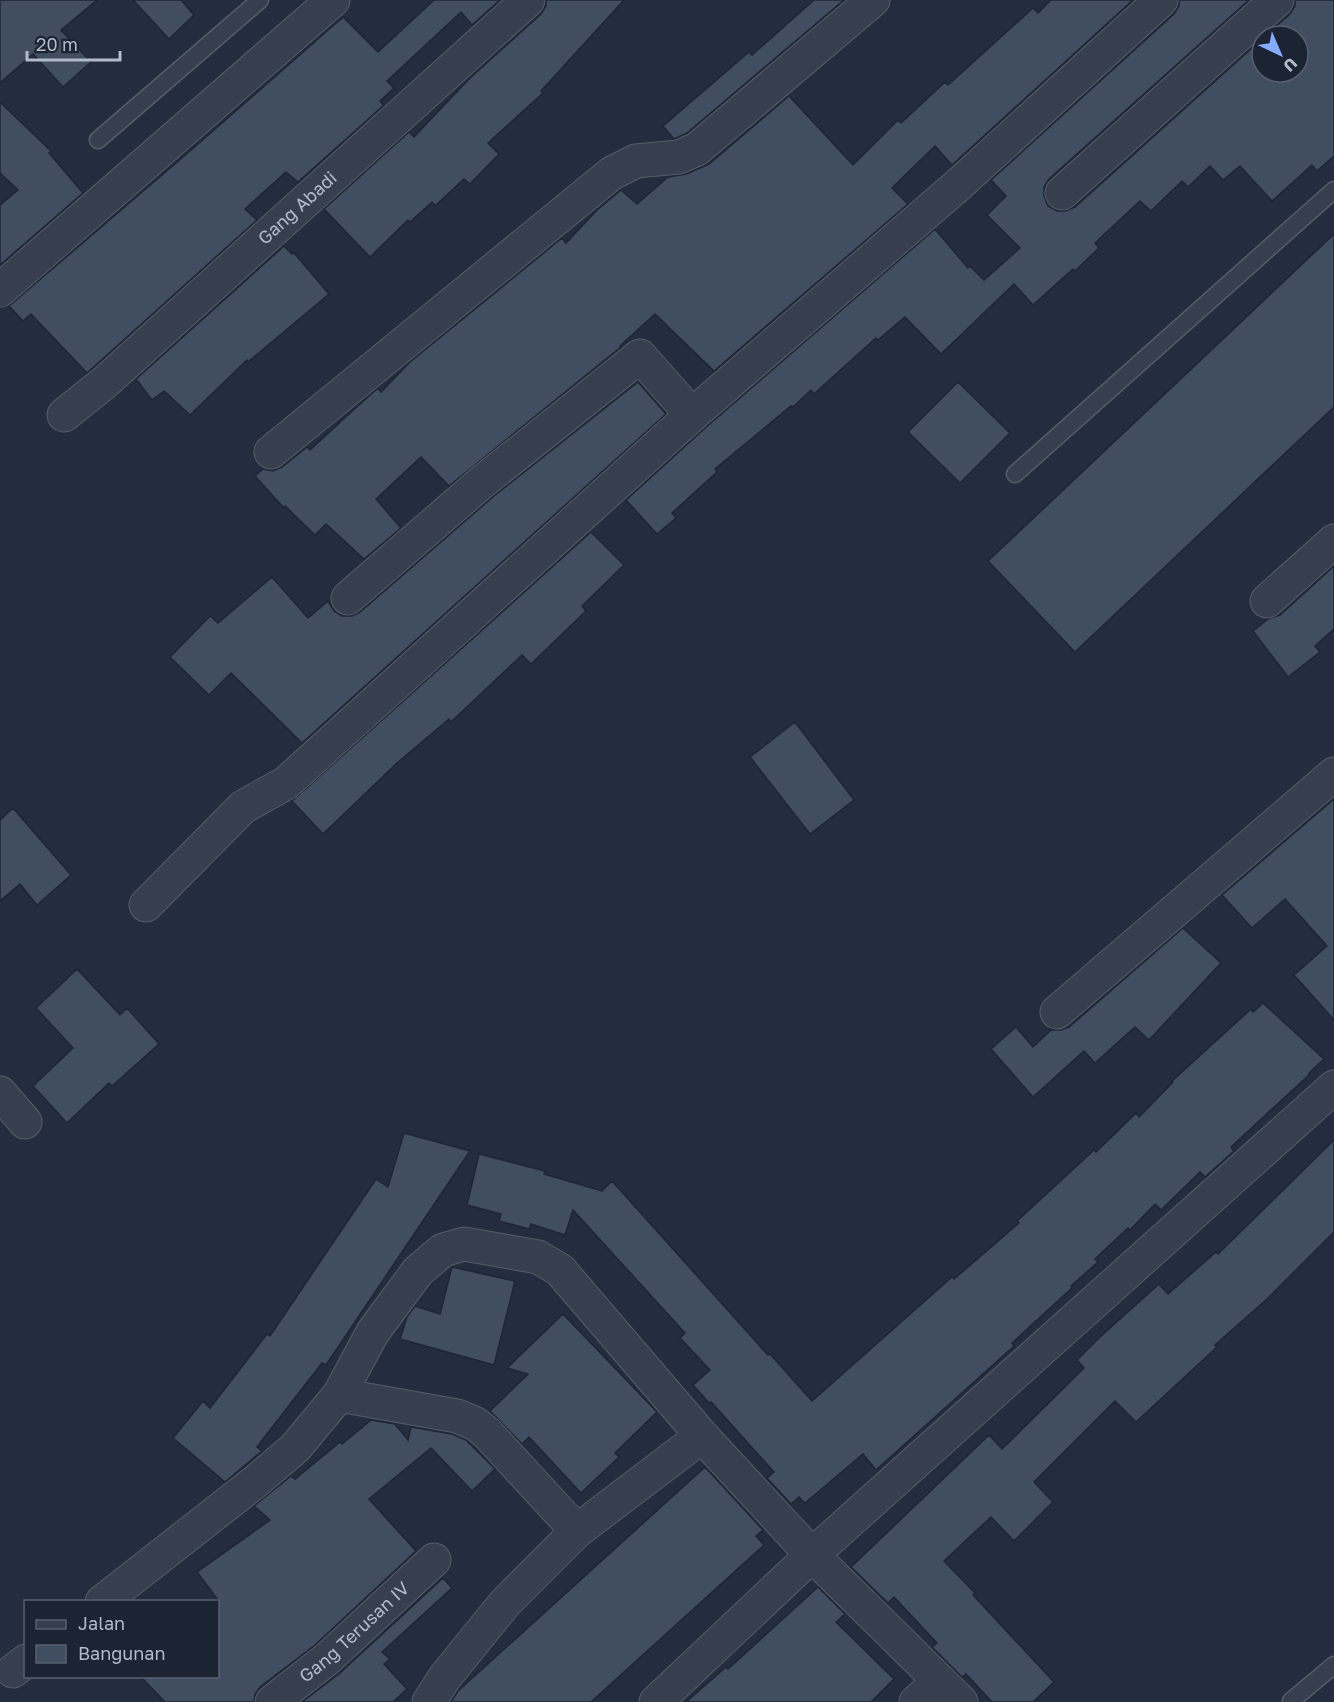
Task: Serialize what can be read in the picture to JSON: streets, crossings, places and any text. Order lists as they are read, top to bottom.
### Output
{
  "streets": {
    "street": ["Gang Abadi", "Gang Terusan IV"]
  },
  "legend": ["Jalan", "Bangunan"],
  "scale_bar": "20 m",
  "north": "bottom right"
}
